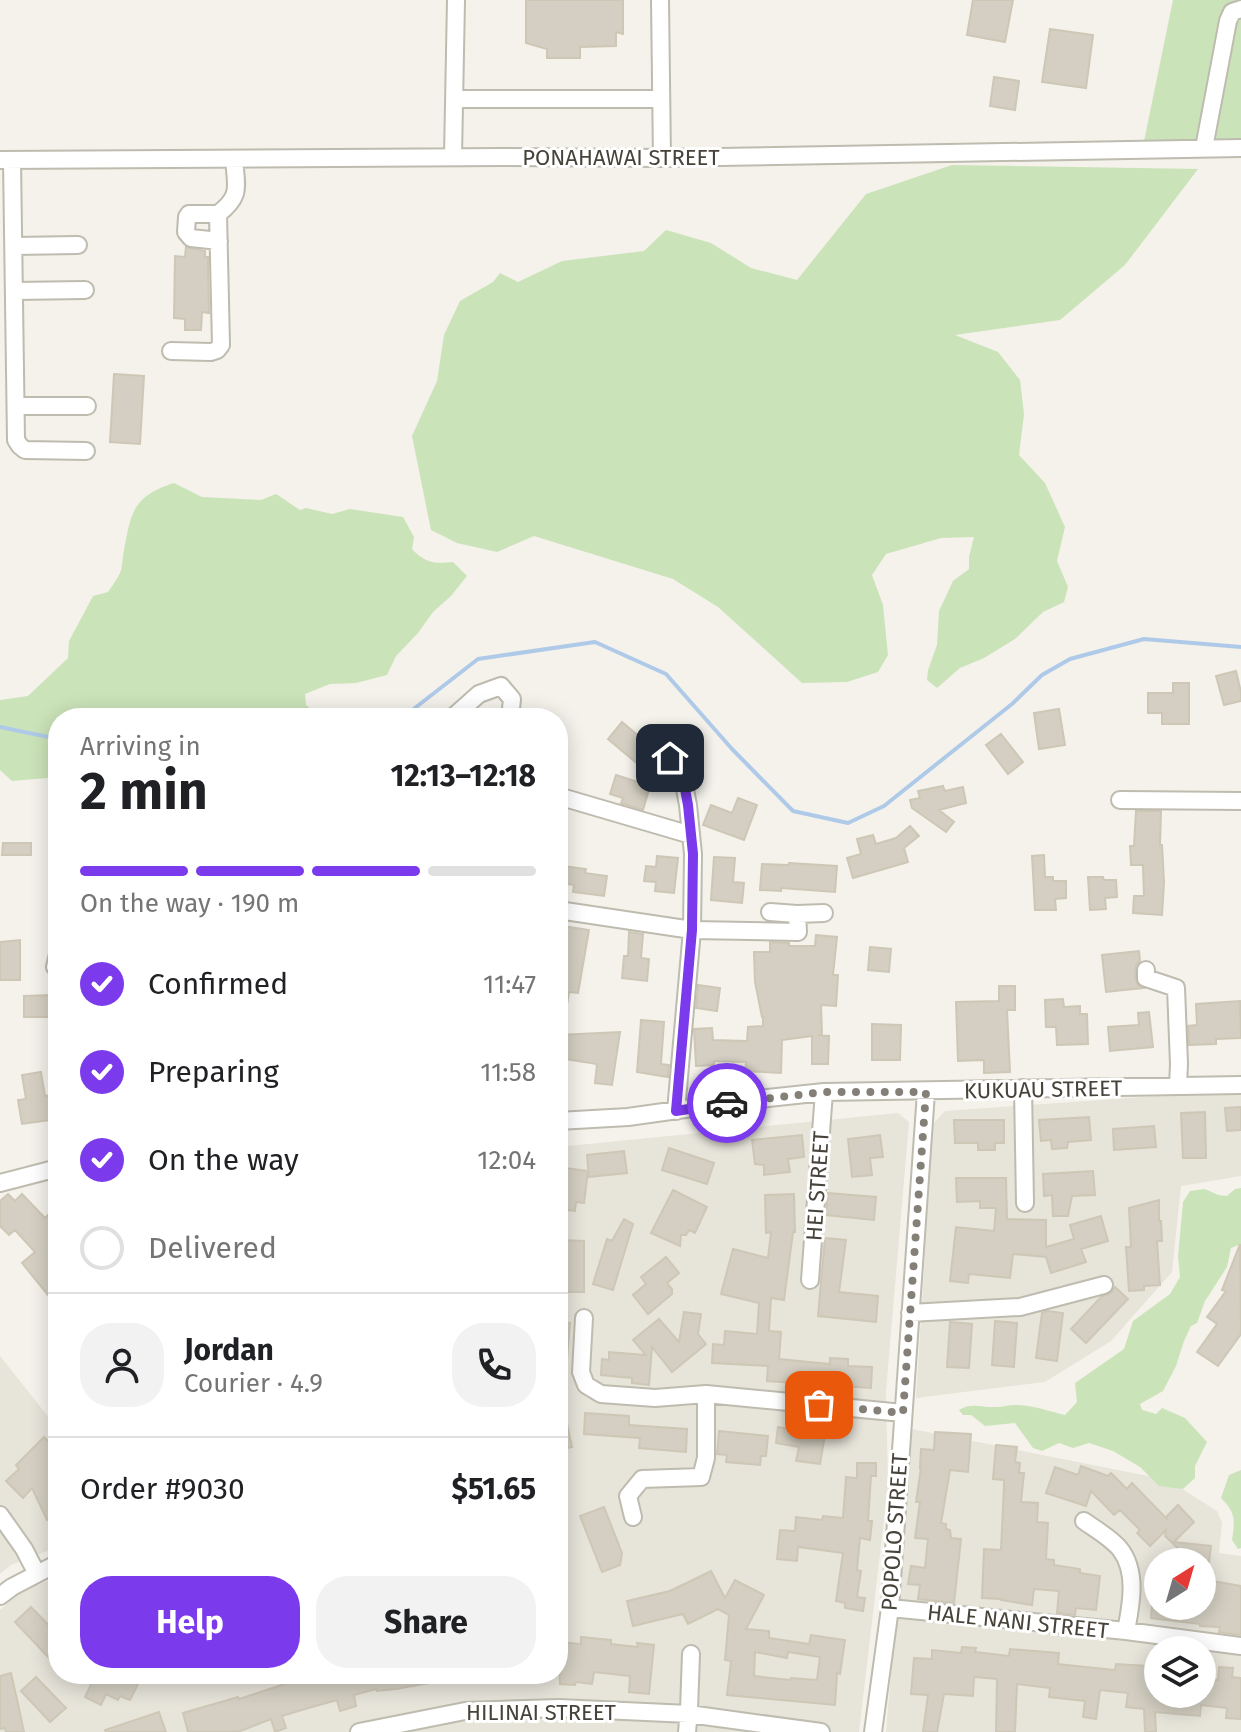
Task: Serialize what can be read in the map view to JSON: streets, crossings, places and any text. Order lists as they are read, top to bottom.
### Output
{
  "streets": {
    "street": [
      "PONAHAWAI STREET",
      "KUKUAU STREET",
      "HEI STREET",
      "POPOLO STREET",
      "HALE NANI STREET",
      "HILINAI STREET"
    ]
  },
  "crossings": [
    ["KUKUAU STREET", "HEI STREET"],
    ["KUKUAU STREET", "POPOLO STREET"],
    ["POPOLO STREET", "HALE NANI STREET"]
  ],
  "north": "top right",
  "page": {
    "heading": ["2 min", "Arriving in", "12:13–12:18"],
    "panel": [
      "Jordan",
      "Courier · 4.9",
      "Order #9030",
      "$51.65"
    ],
    "bar": "On the way · 190 m",
    "list": [
      ["Confirmed", "11:47"],
      ["Preparing", "11:58"],
      ["On the way", "12:04"],
      "Delivered"
    ],
    "buttons": ["Help", "Share"]
  }
}
